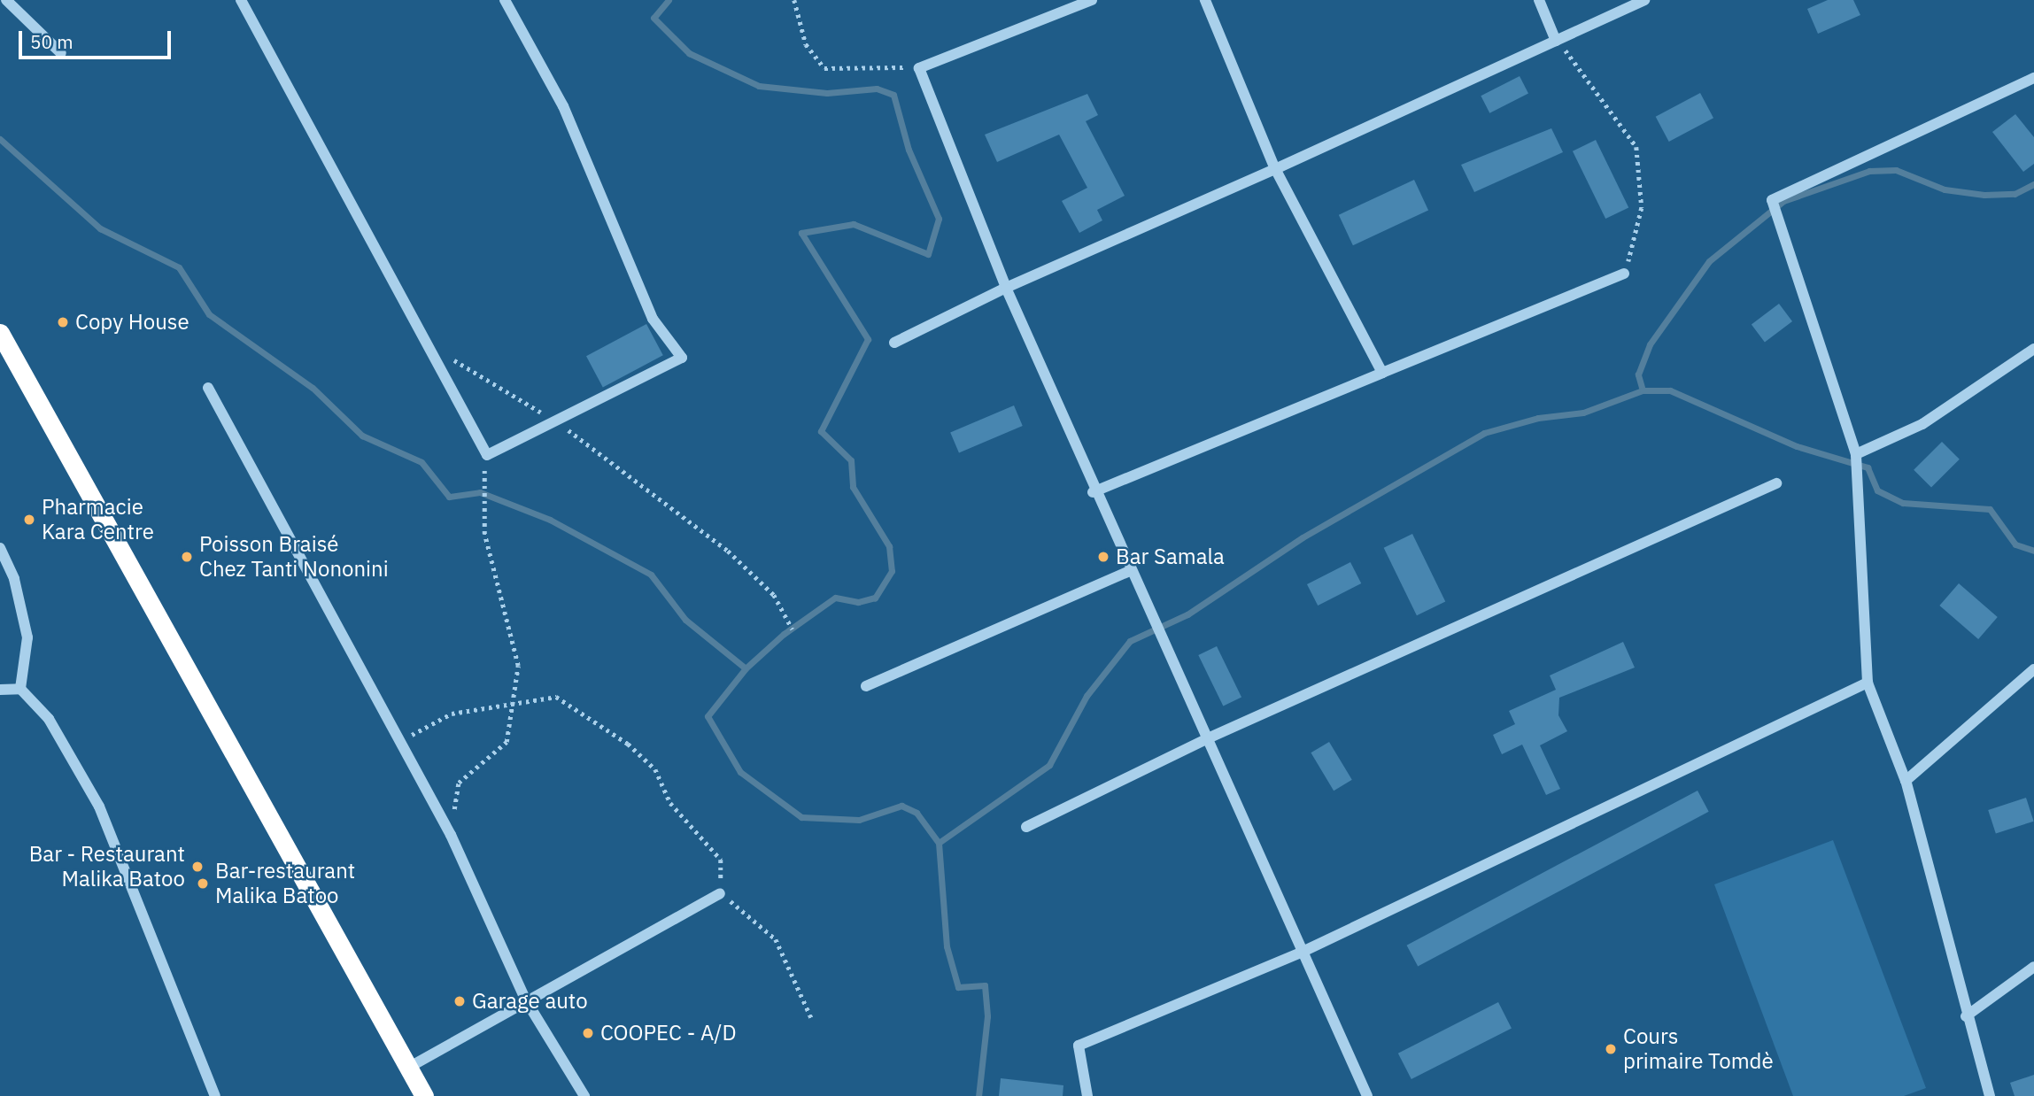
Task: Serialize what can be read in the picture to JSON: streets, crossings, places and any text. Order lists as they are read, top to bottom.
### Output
{
  "places": [
    "Copy House",
    "Pharmacie Kara Centre",
    "Poisson Braisé Chez Tanti Nononini",
    "Bar Samala",
    "Bar - Restaurant Malika Batoo",
    "Bar-restaurant Malika Batoo",
    "Garage auto",
    "COOPEC - A/D",
    "Cours primaire Tomdè"
  ],
  "scale_bar": "50 m"
}
